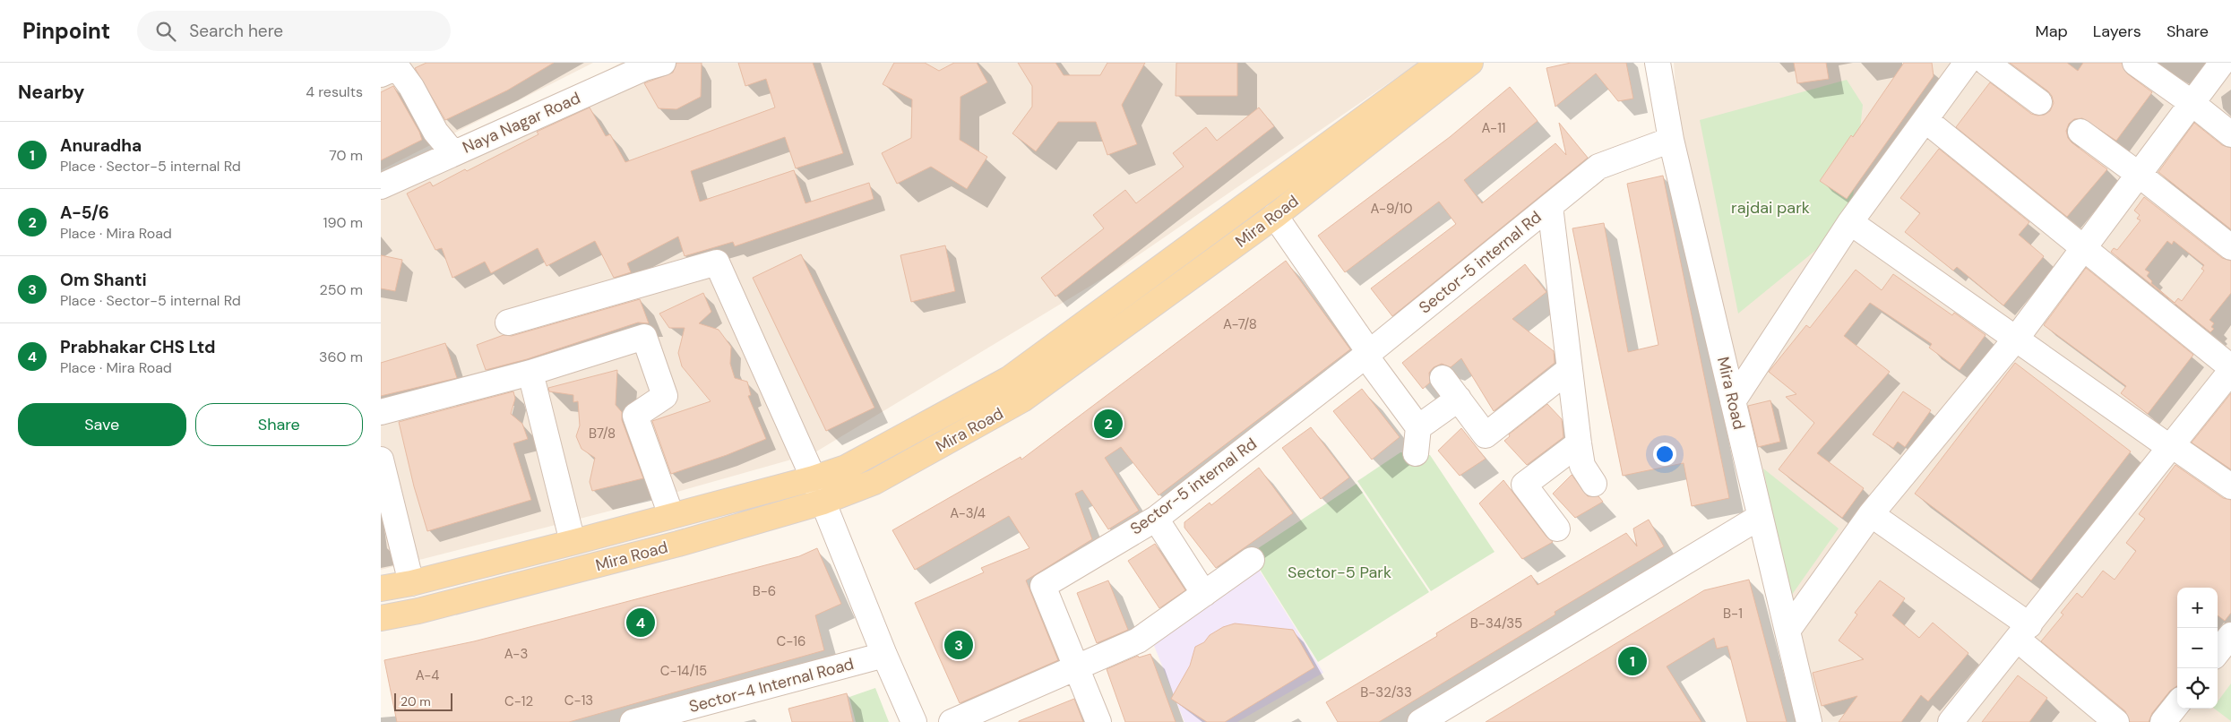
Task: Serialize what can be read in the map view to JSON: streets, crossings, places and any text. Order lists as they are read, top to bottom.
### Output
{
  "streets": {
    "main road": ["Mira Road"],
    "street": ["Naya Nagar Road", "Sector-5 internal Rd", "Sector-4 Internal Road"]
  },
  "crossings": [
    ["Mira Road", "Sector-5 internal Rd"]
  ],
  "parks": ["rajdai park", "Sector-5 Park"],
  "house_numbers": [
    "A-11",
    "A-9/10",
    "A-7/8",
    "B7/8",
    "A-3/4",
    "B-6",
    "B-1",
    "B-34/35",
    "C-16",
    "A-3",
    "C-14/15",
    "A-4",
    "B-32/33",
    "C-13",
    "C-12"
  ],
  "scale_bar": "20 m",
  "page": {
    "header": "Pinpoint",
    "search": "Search here",
    "nav": ["Map", "Layers", "Share"],
    "heading": ["Nearby", "4 results"],
    "list": [
      {
        "mark": "1",
        "name": "Anuradha",
        "note": "Place · Sector-5 internal Rd",
        "value": "70 m"
      },
      {
        "mark": "2",
        "name": "A-5/6",
        "note": "Place · Mira Road",
        "value": "190 m"
      },
      {
        "mark": "3",
        "name": "Om Shanti",
        "note": "Place · Sector-5 internal Rd",
        "value": "250 m"
      },
      {
        "mark": "4",
        "name": "Prabhakar CHS Ltd",
        "note": "Place · Mira Road",
        "value": "360 m"
      }
    ],
    "buttons": ["Save", "Share"],
    "pins": [
      "2",
      "4",
      "3",
      "1"
    ],
    "map_buttons": ["+", "−"],
    "scale": "20 m"
  }
}
